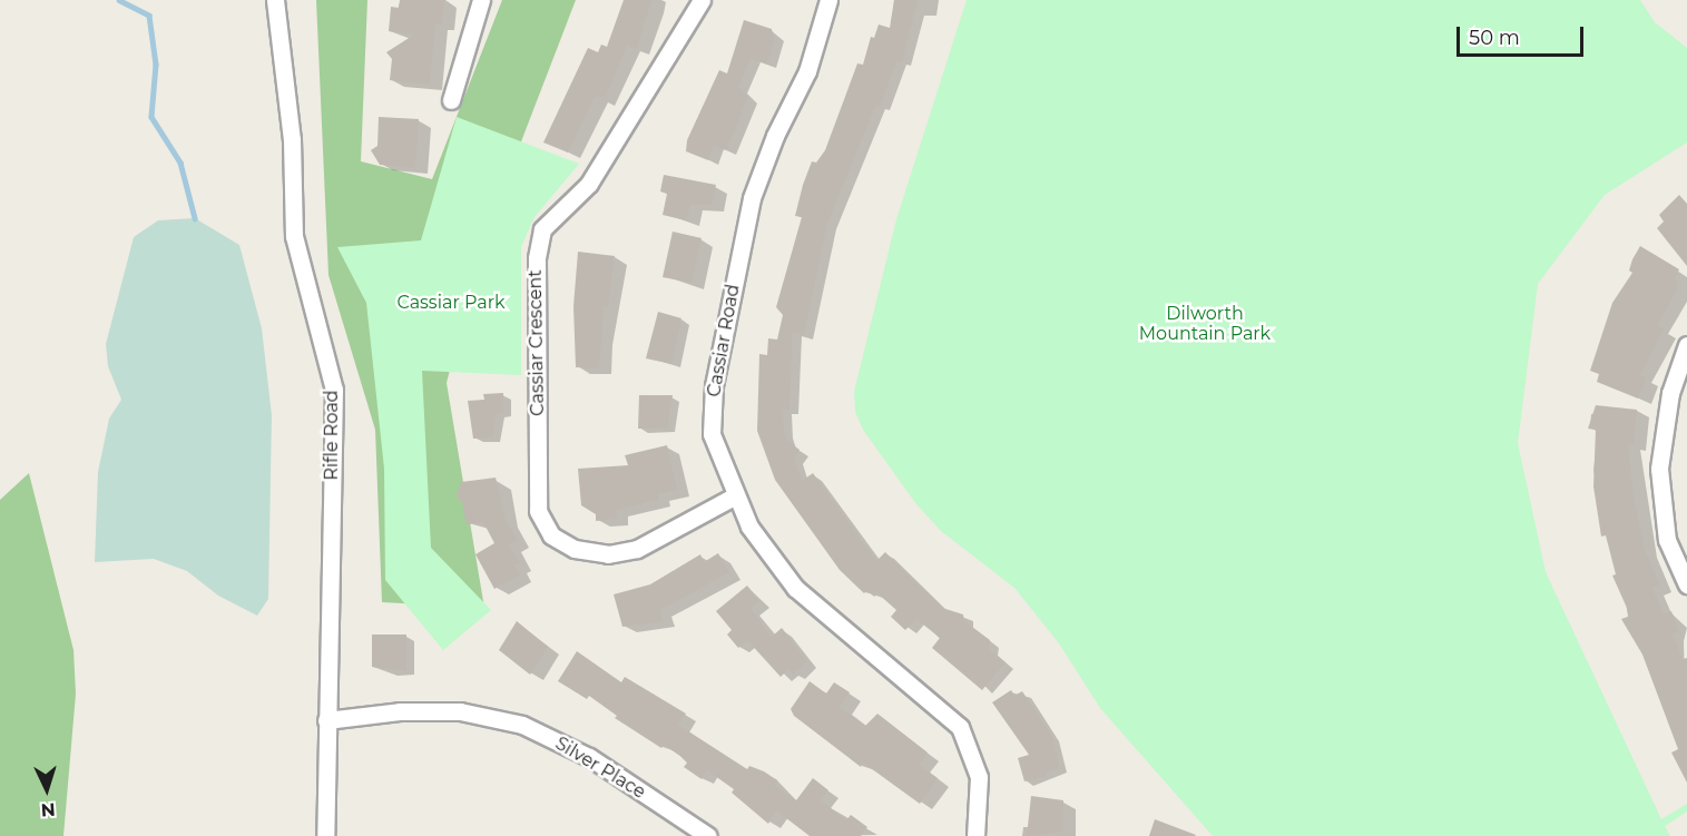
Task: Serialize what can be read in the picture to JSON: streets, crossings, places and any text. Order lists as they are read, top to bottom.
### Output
{
  "streets": {
    "street": [
      "Cassiar Road",
      "Cassiar Crescent",
      "Rifle Road",
      "Silver Place"
    ]
  },
  "crossings": [
    ["Cassiar Road", "Cassiar Crescent"],
    ["Rifle Road", "Silver Place"]
  ],
  "parks": ["Cassiar Park", "Dilworth Mountain Park"],
  "scale_bar": "50 m",
  "north": "bottom"
}
